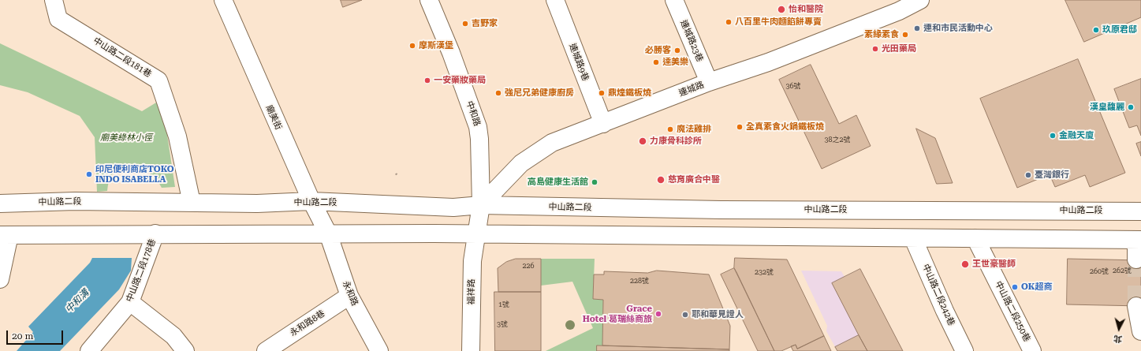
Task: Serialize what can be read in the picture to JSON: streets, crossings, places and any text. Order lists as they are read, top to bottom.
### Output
{
  "streets": {
    "street": [
      "連城路23巷",
      "中山路二段181巷",
      "連城路9巷",
      "連城路",
      "中和路",
      "廟美街",
      "中山路二段",
      "中山路二段178巷",
      "福祥路",
      "永和路",
      "中山路二段242巷",
      "中山路二段250巷",
      "永和路8巷"
    ]
  },
  "crossings": [
    ["連城路23巷", "連城路"],
    ["中山路二段181巷", "中山路二段"],
    ["連城路9巷", "連城路"],
    ["連城路", "中和路"],
    ["連城路", "中山路二段"],
    ["中和路", "中山路二段"],
    ["中和路", "福祥路"],
    ["廟美街", "中山路二段"],
    ["廟美街", "永和路"],
    ["永和路", "永和路8巷"]
  ],
  "water": ["中和溝"],
  "parks": ["廟美綠林小徑"],
  "places": [
    "怡和醫院",
    "八百里牛肉麵餡餅專賣",
    "吉野家",
    "連和市民活動中心",
    "玖原君邸",
    "素緣素食",
    "摩斯漢堡",
    "光田藥局",
    "必勝客",
    "達美樂",
    "一安藥妝藥局",
    "強尼兄弟健康廚房",
    "鼎煌鐵板燒",
    "漢皇馥麗",
    "全真素食火鍋鐵板燒",
    "魔法雞排",
    "金融天廈",
    "力康骨科診所",
    "印尼便利商店TOKO INDO ISABELLA",
    "臺灣銀行",
    "慈育廣合中醫",
    "高島健康生活館",
    "王世豪醫師",
    "OK超商",
    "Grace Hotel 葛瑞絲商旅",
    "耶和華見證人"
  ],
  "house_numbers": [
    "36號",
    "38之2號",
    "226",
    "262號",
    "260號",
    "232號",
    "228號",
    "1號",
    "3號"
  ],
  "scale_bar": "20 m",
  "north": "bottom"
}
